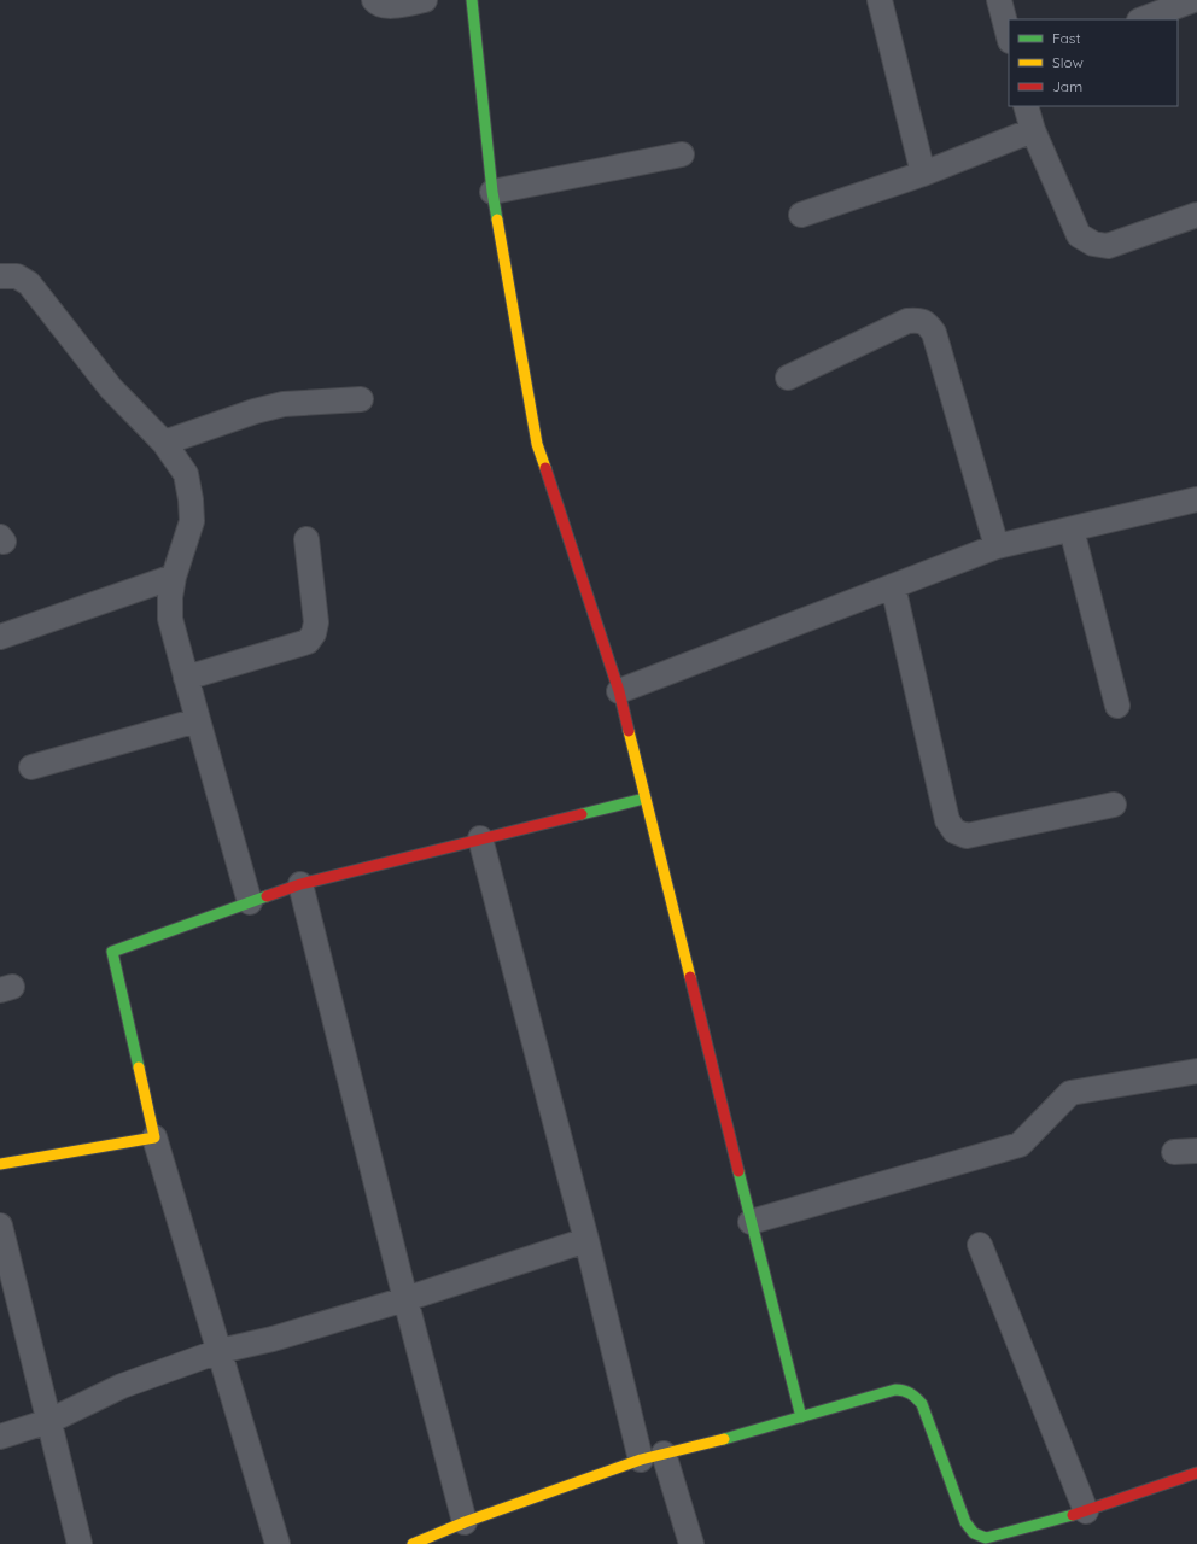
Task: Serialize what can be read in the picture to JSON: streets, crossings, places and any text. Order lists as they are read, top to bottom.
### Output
{
  "legend": ["Fast", "Slow", "Jam"]
}
